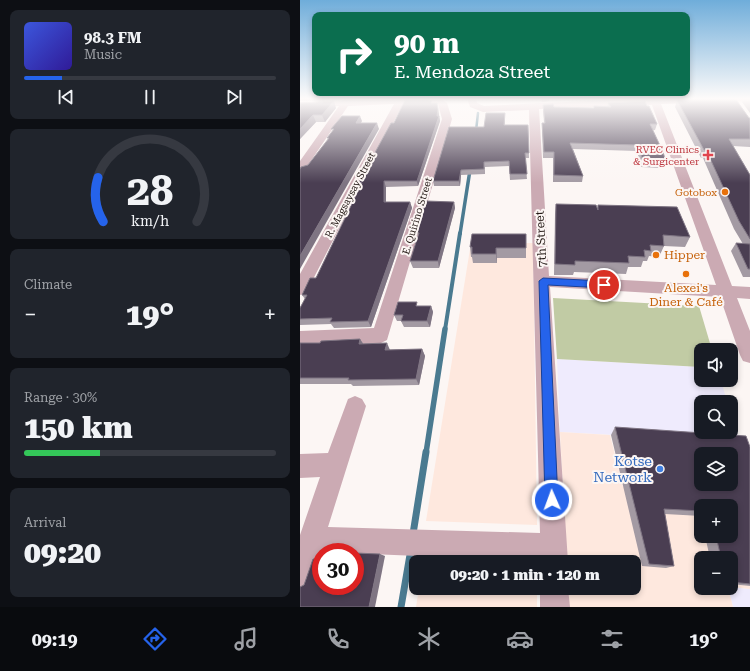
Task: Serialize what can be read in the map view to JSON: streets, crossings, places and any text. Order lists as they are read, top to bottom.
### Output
{
  "streets": {
    "street": ["R. Magsaysay Street", "E. Quirino Street", "7th Street"]
  },
  "places": {
    "health": ["RVEC Clinics & Surgicenter"],
    "other": [
      "Gotobox",
      "Hipper",
      "Alexei's Diner & Café",
      "Kotse Network"
    ]
  },
  "page": {
    "turn": ["90 m", "E. Mendoza Street"],
    "song": ["98.3 FM", "Music"],
    "tile": [
      "Climate",
      ["Range · 30%", "150 km"],
      ["Arrival", "09:20"]
    ],
    "heat": ["−", "19°", "+"],
    "map_buttons": ["+", "−"],
    "limit": "30",
    "trip": "09:20 · 1 min · 120 m",
    "tabs": ["09:19", "19°"],
    "gauge": ["28", "km/h"]
  }
}
